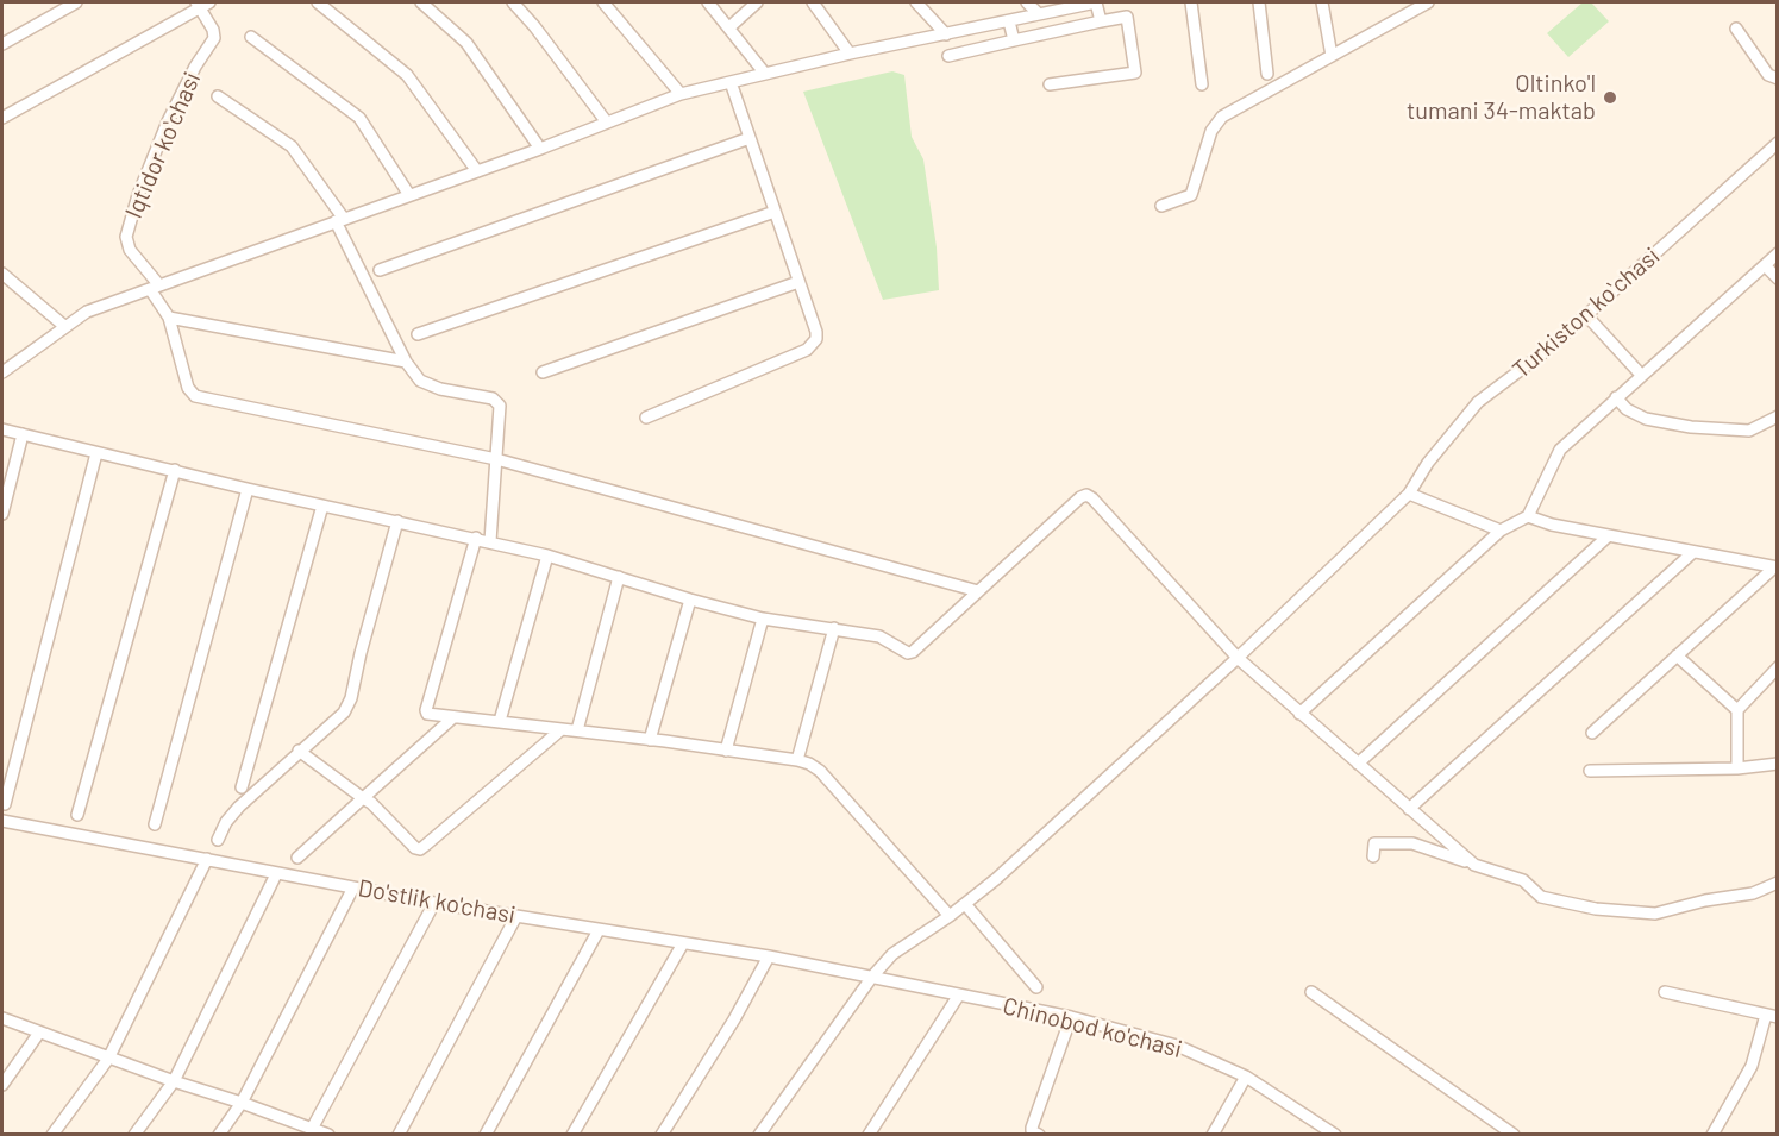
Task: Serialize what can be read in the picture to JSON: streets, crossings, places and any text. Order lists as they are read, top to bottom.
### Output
{
  "streets": {
    "street": [
      "Iqtidor koʻchasi",
      "Turkiston koʻchasi",
      "Do'stlik ko'chasi",
      "Chinobod ko'chasi"
    ]
  },
  "crossings": [
    ["Turkiston koʻchasi", "Do'stlik ko'chasi"],
    ["Turkiston koʻchasi", "Chinobod ko'chasi"],
    ["Do'stlik ko'chasi", "Chinobod ko'chasi"]
  ],
  "places": ["Oltinko'l tumani 34-maktab"]
}
